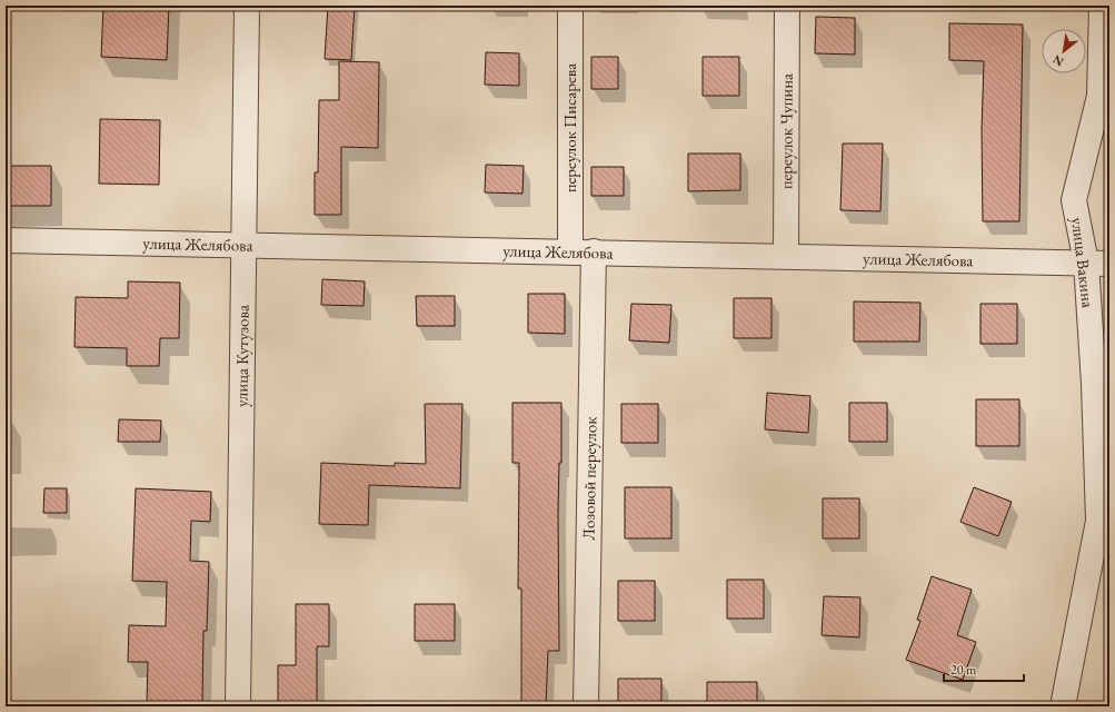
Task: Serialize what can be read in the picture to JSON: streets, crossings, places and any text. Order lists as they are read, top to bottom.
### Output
{
  "streets": {
    "street": [
      "переулок Писарева",
      "переулок Чупина",
      "улица Желябова",
      "улица Вакина",
      "улица Кутузова",
      "Лозовой переулок"
    ]
  },
  "crossings": [
    ["переулок Писарева", "улица Желябова"],
    ["переулок Чупина", "улица Желябова"],
    ["улица Желябова", "улица Вакина"],
    ["улица Желябова", "улица Кутузова"],
    ["улица Желябова", "Лозовой переулок"]
  ],
  "scale_bar": "20 m",
  "north": "bottom left"
}
